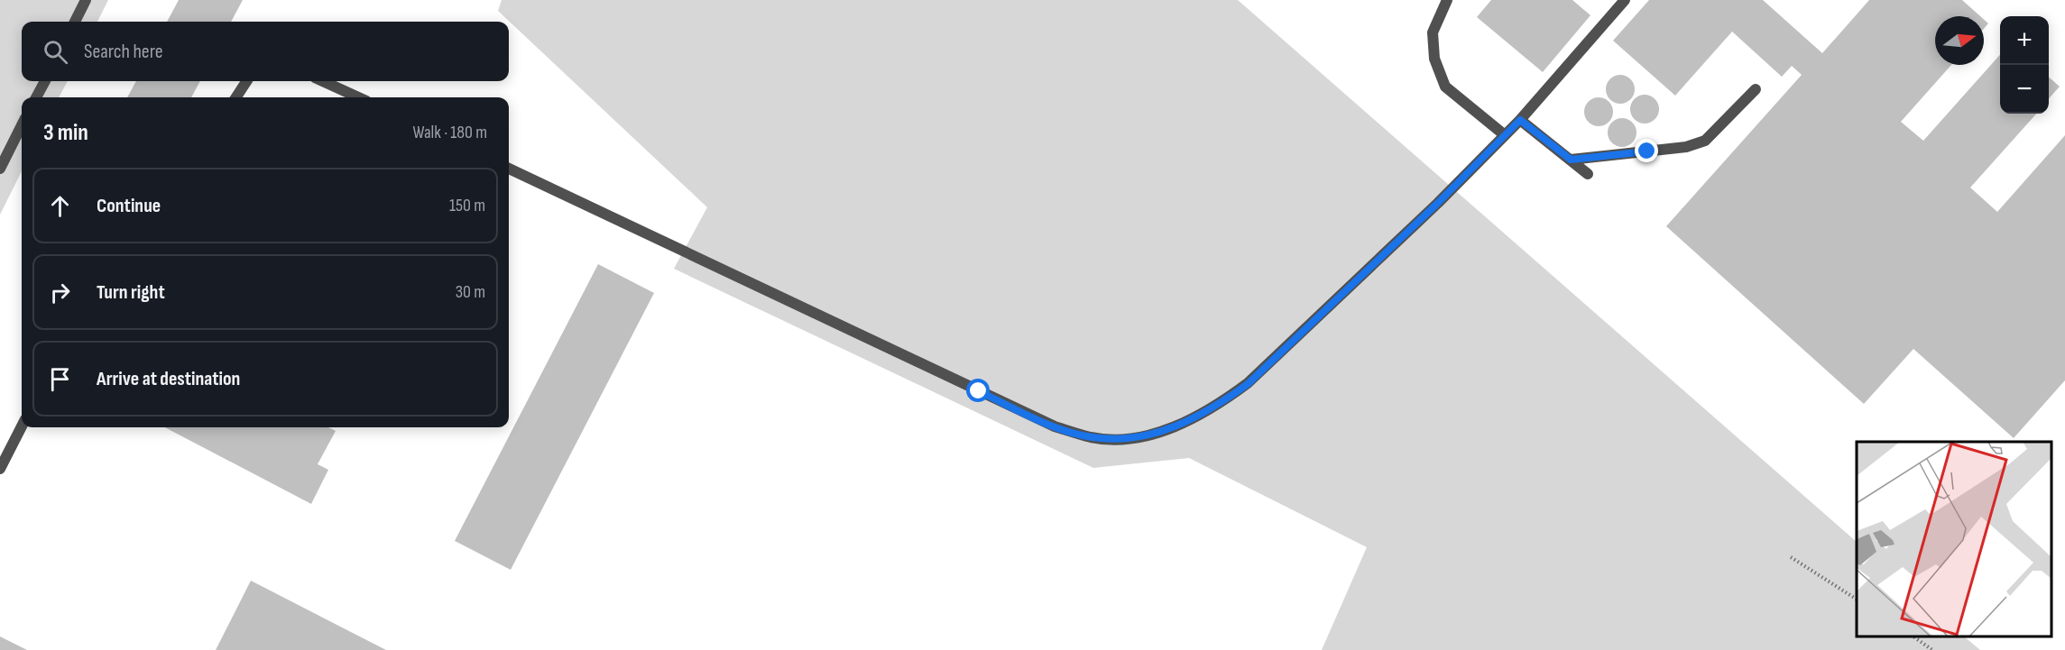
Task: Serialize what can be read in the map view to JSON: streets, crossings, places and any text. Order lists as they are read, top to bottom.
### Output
{
  "north": "right",
  "page": {
    "map_buttons": ["+", "−"],
    "search": "Search here",
    "heading": ["3 min", "Walk · 180 m"],
    "list": [
      ["Continue", "150 m"],
      ["Turn right", "30 m"],
      "Arrive at destination"
    ]
  }
}
